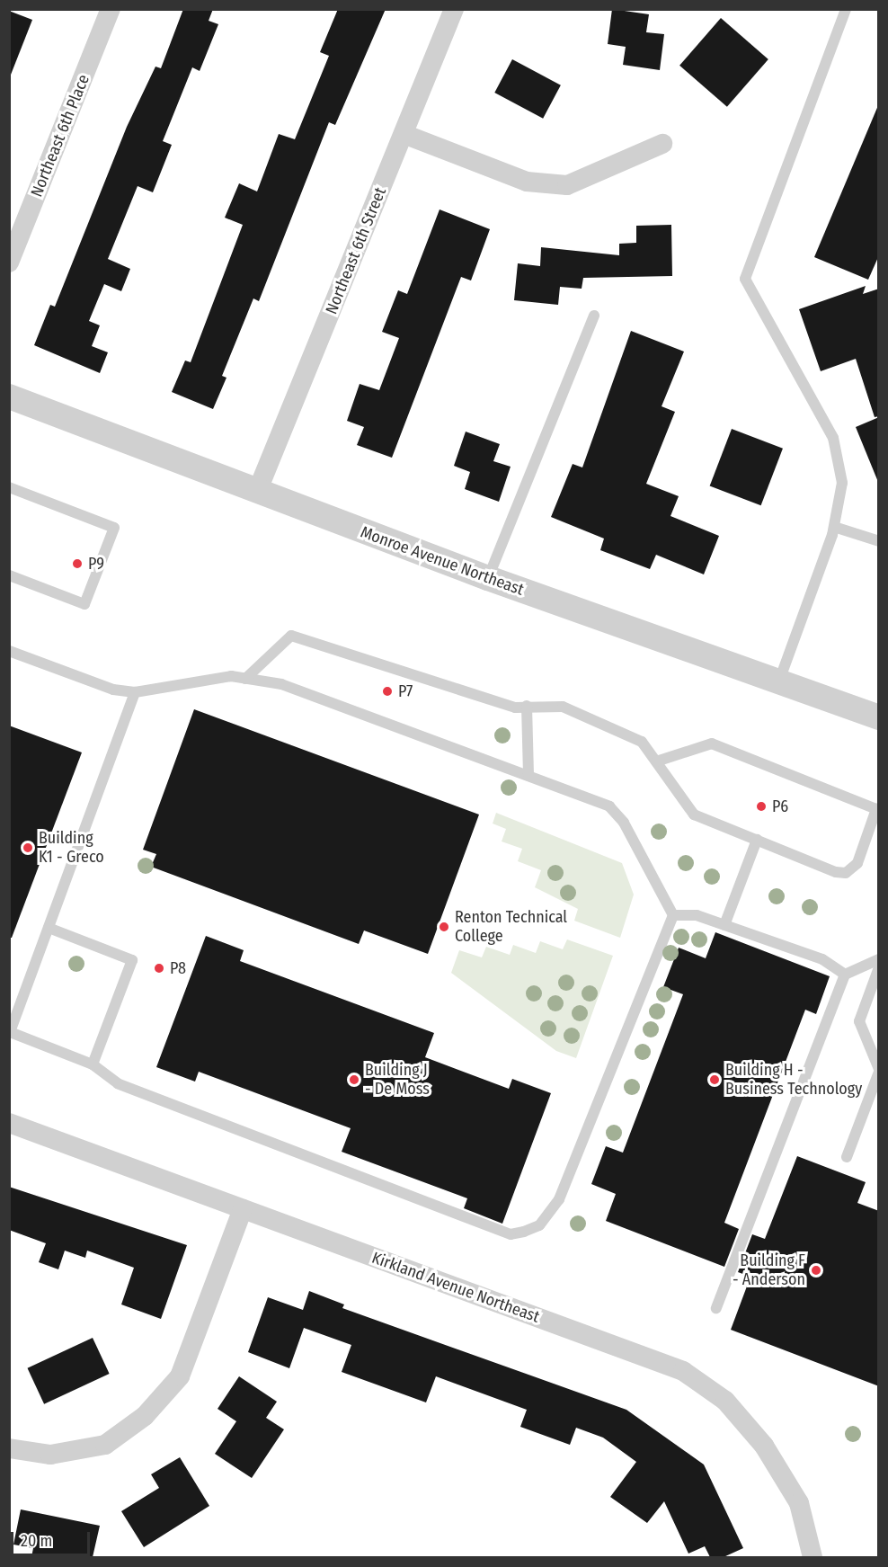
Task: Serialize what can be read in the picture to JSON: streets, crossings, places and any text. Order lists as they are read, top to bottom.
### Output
{
  "streets": {
    "street": [
      "Northeast 6th Place",
      "Northeast 6th Street",
      "Monroe Avenue Northeast",
      "Kirkland Avenue Northeast"
    ]
  },
  "crossings": [
    ["Northeast 6th Street", "Monroe Avenue Northeast"]
  ],
  "places": [
    "P9",
    "P7",
    "P6",
    "Building K1 - Greco",
    "Renton Technical College",
    "P8",
    "Building J - De Moss",
    "Building H - Business Technology",
    "Building F - Anderson"
  ],
  "scale_bar": "20 m"
}
